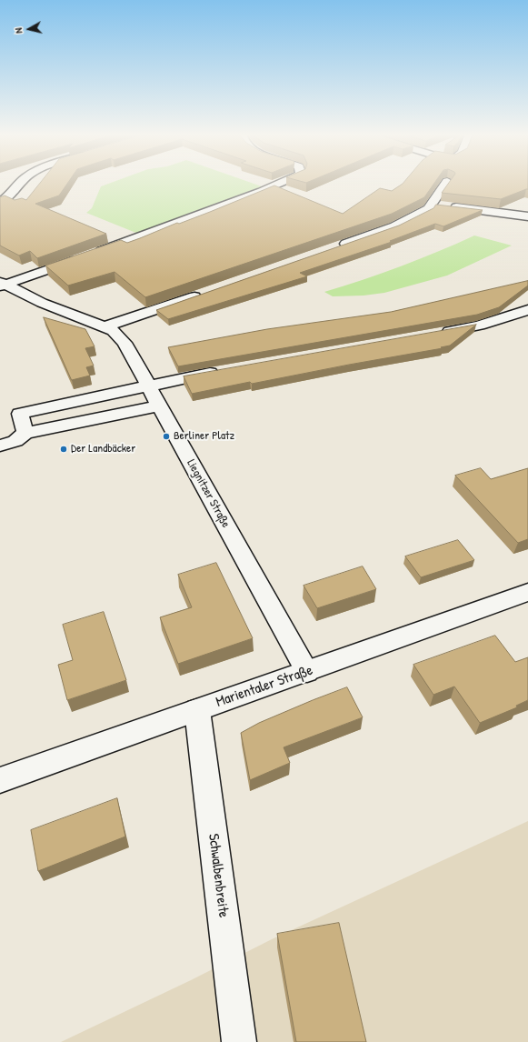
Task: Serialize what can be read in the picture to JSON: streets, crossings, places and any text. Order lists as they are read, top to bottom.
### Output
{
  "streets": {
    "street": ["Liegnitzer Straße", "Marientaler Straße", "Schwalbenbreite"]
  },
  "crossings": [
    ["Liegnitzer Straße", "Marientaler Straße"],
    ["Marientaler Straße", "Schwalbenbreite"]
  ],
  "places": ["Berliner Platz", "Der Landbäcker"],
  "north": "left"
}
